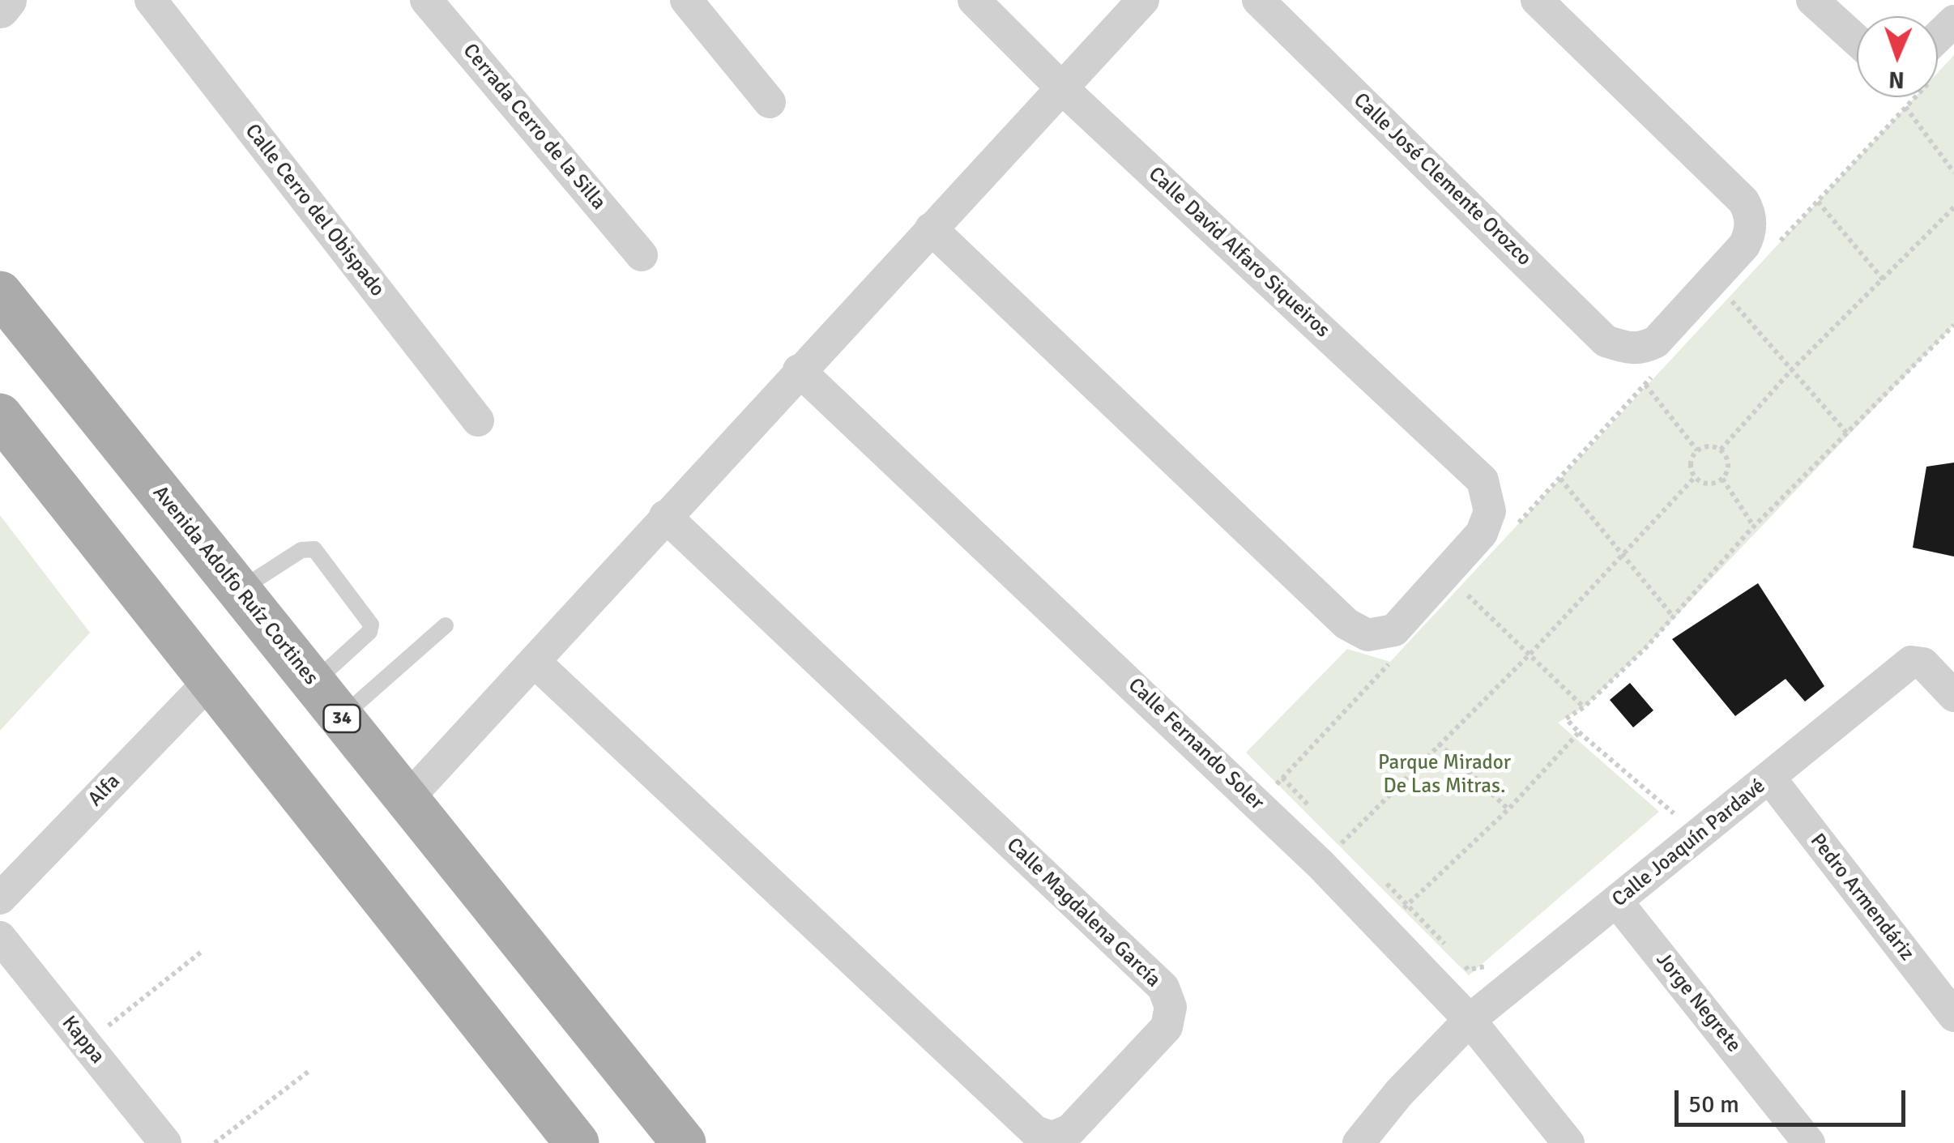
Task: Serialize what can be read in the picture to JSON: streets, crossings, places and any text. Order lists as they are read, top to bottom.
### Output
{
  "streets": {
    "main road": ["Avenida Adolfo Ruíz Cortines", "34"],
    "street": [
      "Cerrada Cerro de la Silla",
      "Calle José Clemente Orozco",
      "Calle Cerro del Obispado",
      "Calle David Alfaro Siqueiros",
      "Calle Fernando Soler",
      "Alfa",
      "Calle Joaquín Pardavé",
      "Pedro Armendáriz",
      "Calle Magdalena García",
      "Jorge Negrete",
      "Kappa"
    ]
  },
  "crossings": [
    ["Calle Fernando Soler", "Calle Joaquín Pardavé"],
    ["Calle Joaquín Pardavé", "Pedro Armendáriz"],
    ["Calle Joaquín Pardavé", "Jorge Negrete"]
  ],
  "parks": ["Parque Mirador De Las Mitras."],
  "scale_bar": "50 m",
  "north": "bottom"
}
